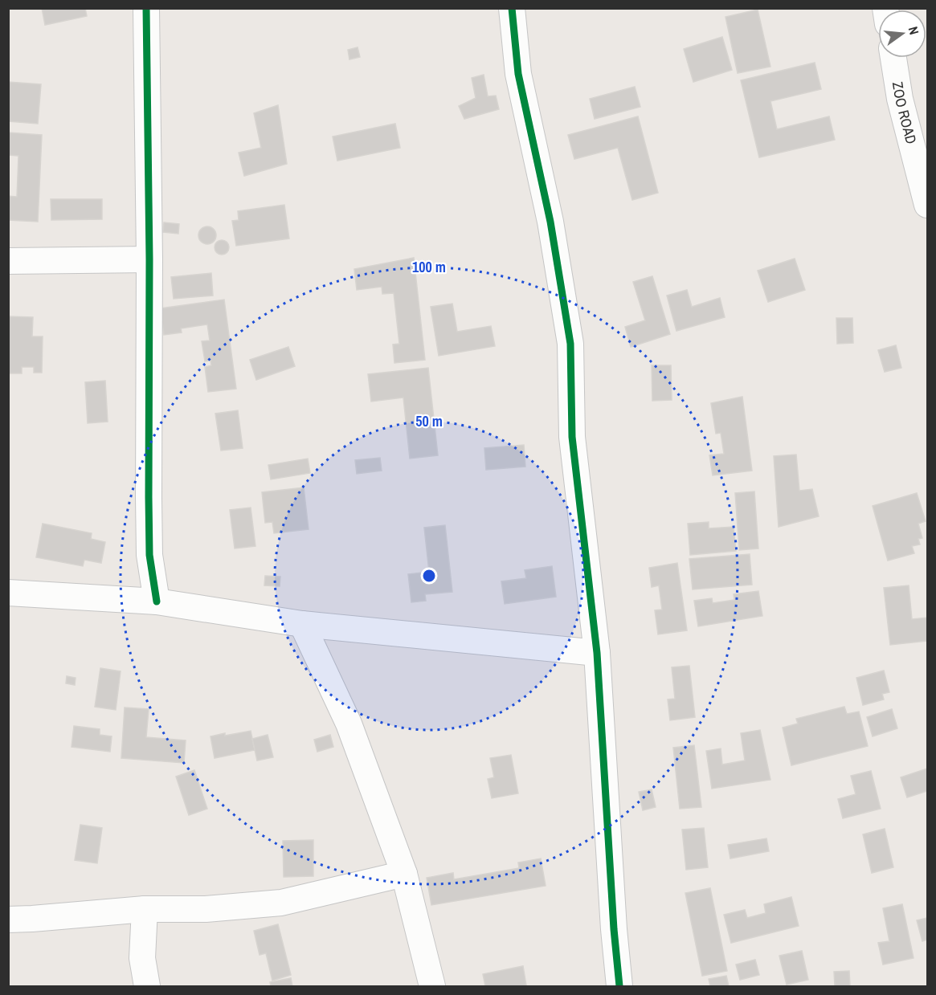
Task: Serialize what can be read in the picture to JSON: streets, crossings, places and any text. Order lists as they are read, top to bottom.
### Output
{
  "streets": {
    "street": ["ZOO ROAD"]
  },
  "north": "right",
  "rings": ["100 m", "50 m"]
}
